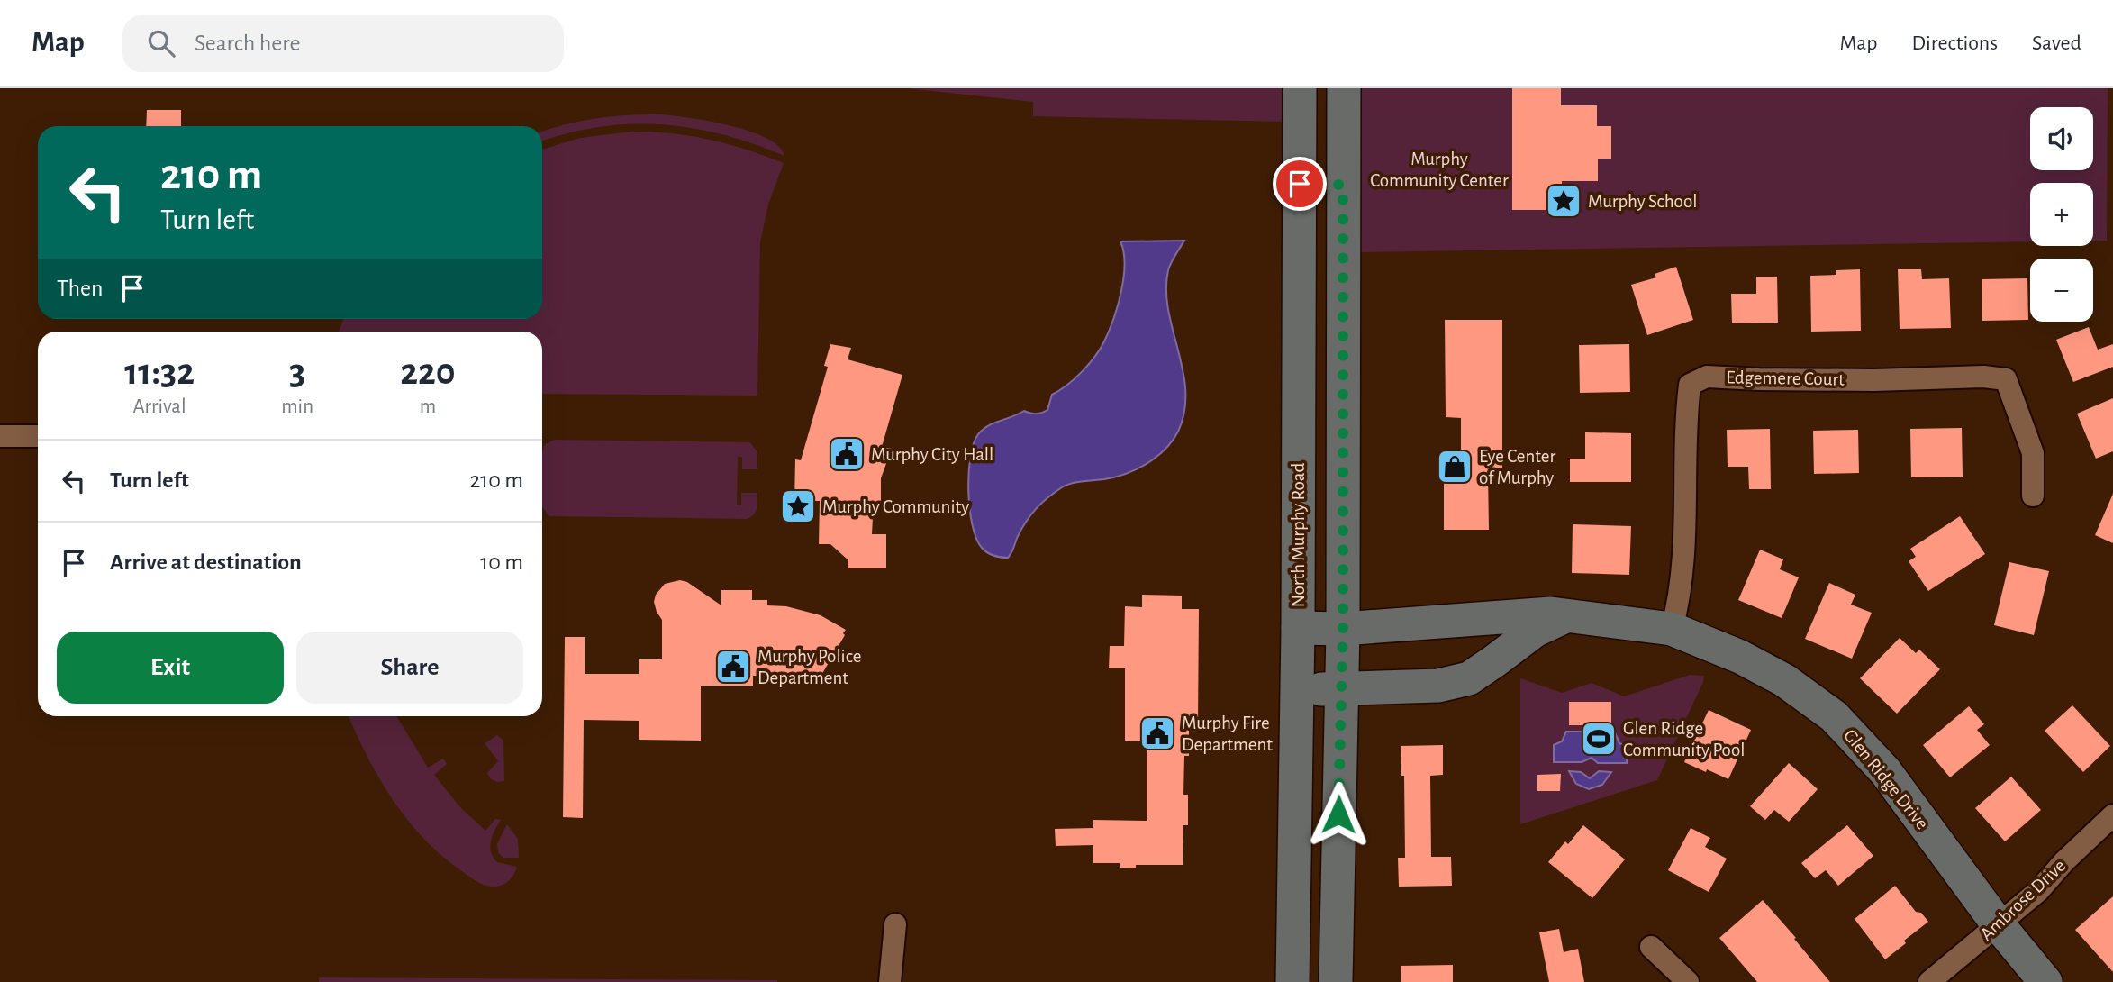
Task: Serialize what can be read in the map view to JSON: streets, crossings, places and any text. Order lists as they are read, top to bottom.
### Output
{
  "streets": {
    "main road": ["North Murphy Road", "Glen Ridge Drive"],
    "street": ["Edgemere Court", "Ambrose Drive"]
  },
  "crossings": [
    ["Edgemere Court", "Glen Ridge Drive"],
    ["North Murphy Road", "Glen Ridge Drive"],
    ["Glen Ridge Drive", "Ambrose Drive"]
  ],
  "parks": ["Murphy Community Center"],
  "places": {
    "place": ["Murphy School", "Murphy Community"],
    "public building": ["Murphy City Hall", "Murphy Police Department", "Murphy Fire Department"],
    "shop": ["Eye Center of Murphy"],
    "sports": ["Glen Ridge Community Pool"]
  },
  "page": {
    "header": "Map",
    "search": "Search here",
    "nav": ["Map", "Directions", "Saved"],
    "map_buttons": ["+", "−"],
    "turn": ["210 m", "Turn left"],
    "then": "Then",
    "eta": [
      "11:32",
      "Arrival",
      "3",
      "min",
      "220",
      "m"
    ],
    "list": [
      {
        "name": "Turn left",
        "value": "210 m"
      },
      {
        "name": "Arrive at destination",
        "value": "10 m"
      }
    ],
    "buttons": ["Exit", "Share"]
  }
}
